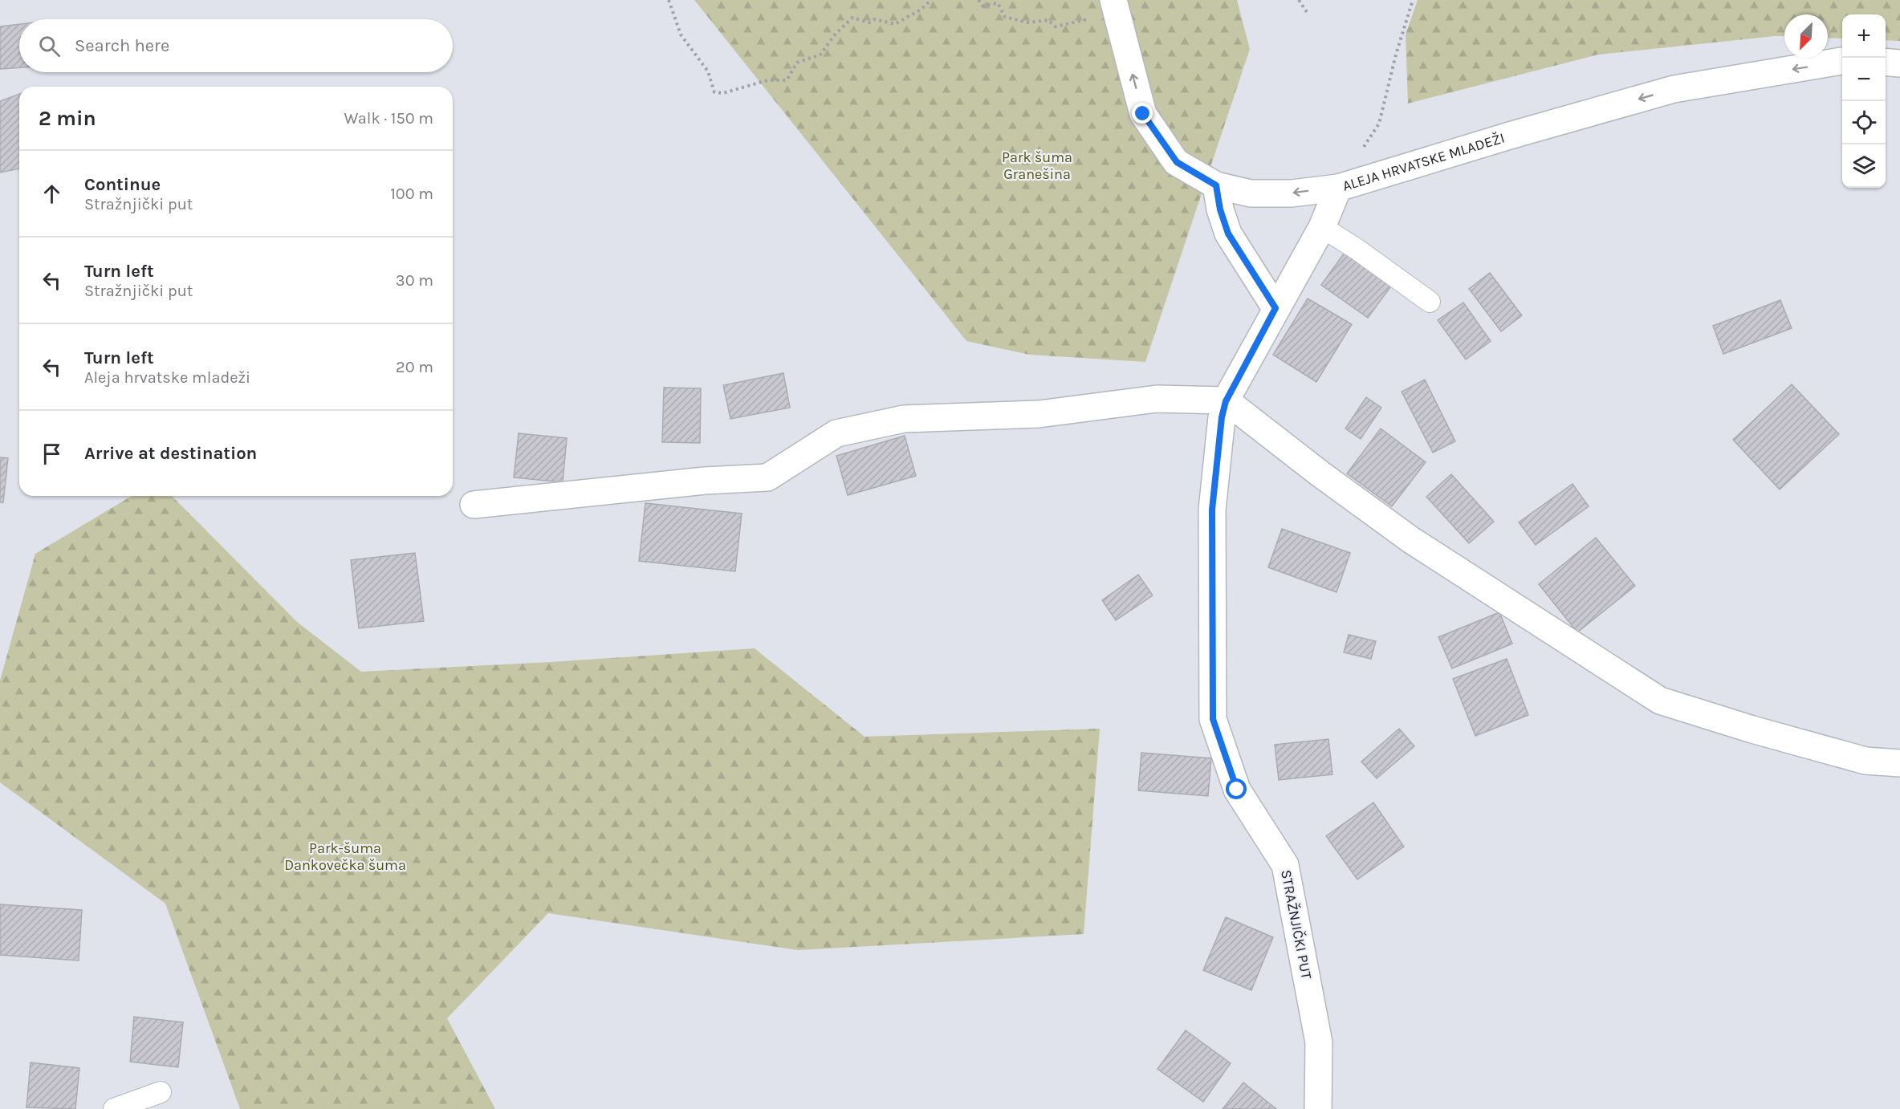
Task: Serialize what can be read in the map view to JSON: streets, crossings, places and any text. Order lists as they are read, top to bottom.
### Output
{
  "streets": {
    "street": ["ALEJA HRVATSKE MLADEŽI", "STRAŽNJIČKI PUT"]
  },
  "crossings": [
    ["ALEJA HRVATSKE MLADEŽI", "STRAŽNJIČKI PUT"]
  ],
  "one_way": ["ALEJA HRVATSKE MLADEŽI"],
  "parks": ["Park šuma Granešina", "Park-šuma Dankovečka šuma"],
  "north": "bottom left",
  "page": {
    "map_buttons": ["+", "−"],
    "search": "Search here",
    "heading": ["2 min", "Walk · 150 m"],
    "list": [
      ["Continue", "Stražnjički put", "100 m"],
      ["Turn left", "Stražnjički put", "30 m"],
      ["Turn left", "Aleja hrvatske mladeži", "20 m"],
      "Arrive at destination"
    ]
  }
}
